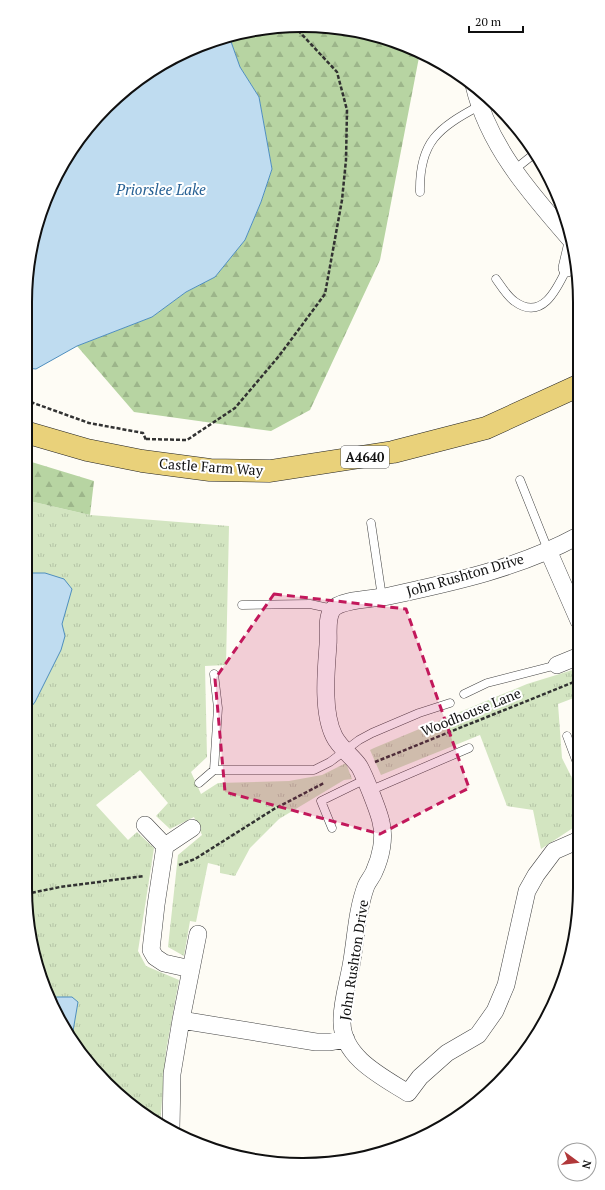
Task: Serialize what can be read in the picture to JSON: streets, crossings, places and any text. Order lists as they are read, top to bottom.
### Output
{
  "streets": {
    "main road": ["A4640", "Castle Farm Way"],
    "street": ["John Rushton Drive"],
    "path": ["Woodhouse Lane"]
  },
  "water": ["Priorslee Lake"],
  "scale_bar": "20 m",
  "north": "right"
}
